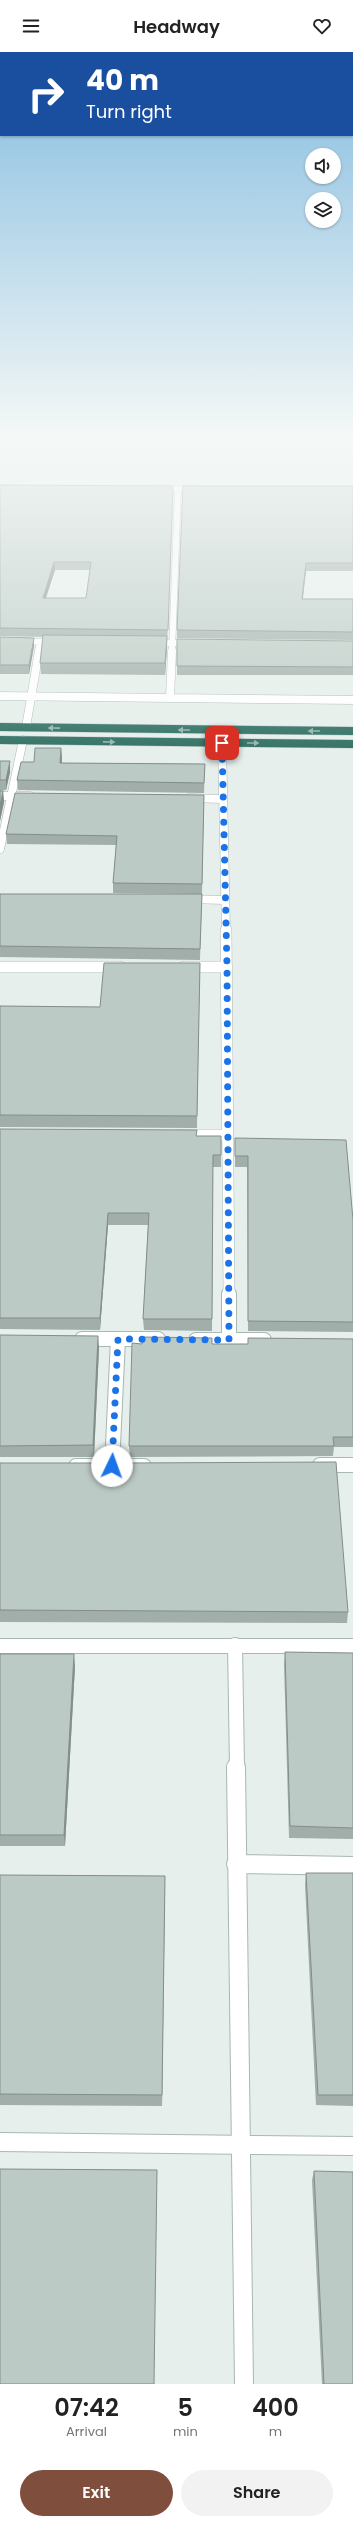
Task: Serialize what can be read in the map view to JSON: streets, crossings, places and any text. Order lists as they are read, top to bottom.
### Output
{
  "page": {
    "header": "Headway",
    "turn": ["40 m", "Turn right"],
    "eta": [
      "07:42",
      "Arrival",
      "5",
      "min",
      "400",
      "m"
    ],
    "buttons": ["Exit", "Share"]
  }
}
